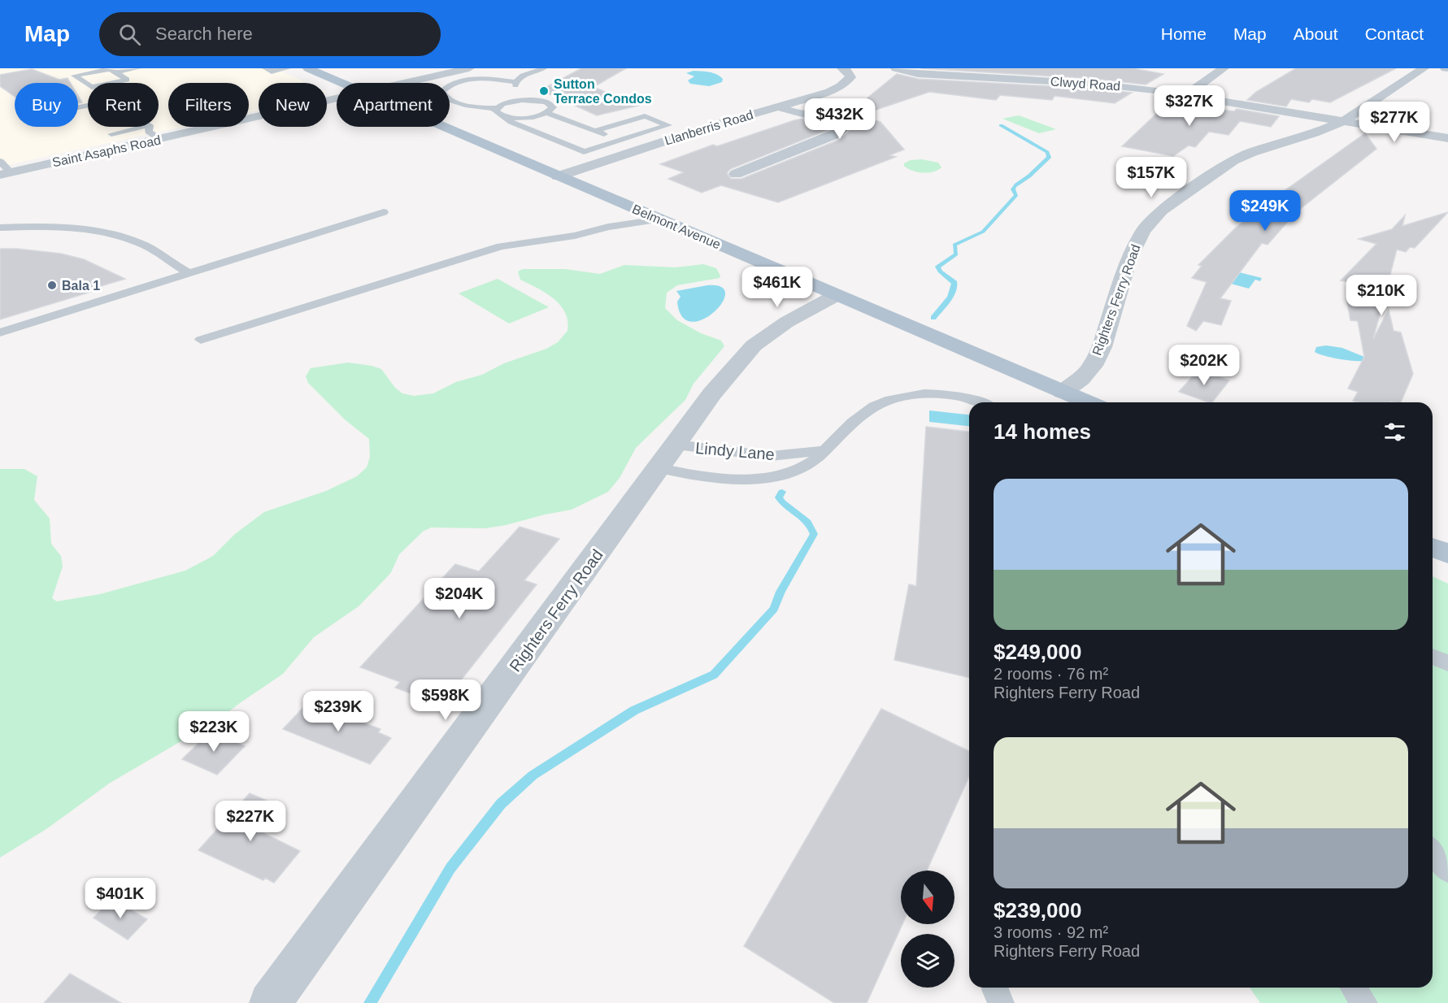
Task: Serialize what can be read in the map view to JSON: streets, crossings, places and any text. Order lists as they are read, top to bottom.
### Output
{
  "streets": {
    "main road": ["Belmont Avenue"],
    "street": [
      "Clwyd Road",
      "Llanberris Road",
      "Saint Asaphs Road",
      "Righters Ferry Road"
    ],
    "lane": ["Lindy Lane"]
  },
  "crossings": [
    ["Clwyd Road", "Righters Ferry Road"],
    ["Llanberris Road", "Belmont Avenue"],
    ["Belmont Avenue", "Righters Ferry Road"],
    ["Righters Ferry Road", "Lindy Lane"]
  ],
  "places": ["Sutton Terrace Condos", "Bala 1"],
  "north": "bottom",
  "page": {
    "header": "Map",
    "search": "Search here",
    "nav": [
      "Home",
      "Map",
      "About",
      "Contact"
    ],
    "chip": [
      "Buy",
      "Rent",
      "Filters",
      "New",
      "Apartment"
    ],
    "price": [
      "$327K",
      "$432K",
      "$277K",
      "$157K",
      "$249K",
      "$461K",
      "$210K",
      "$202K",
      "$204K",
      "$598K",
      "$239K",
      "$223K",
      "$227K",
      "$401K"
    ],
    "heading": "14 homes",
    "list": [
      {
        "name": "$249,000",
        "note": "2 rooms · 76 m² · Righters Ferry Road"
      },
      {
        "name": "$239,000",
        "note": "3 rooms · 92 m² · Righters Ferry Road"
      }
    ]
  }
}
